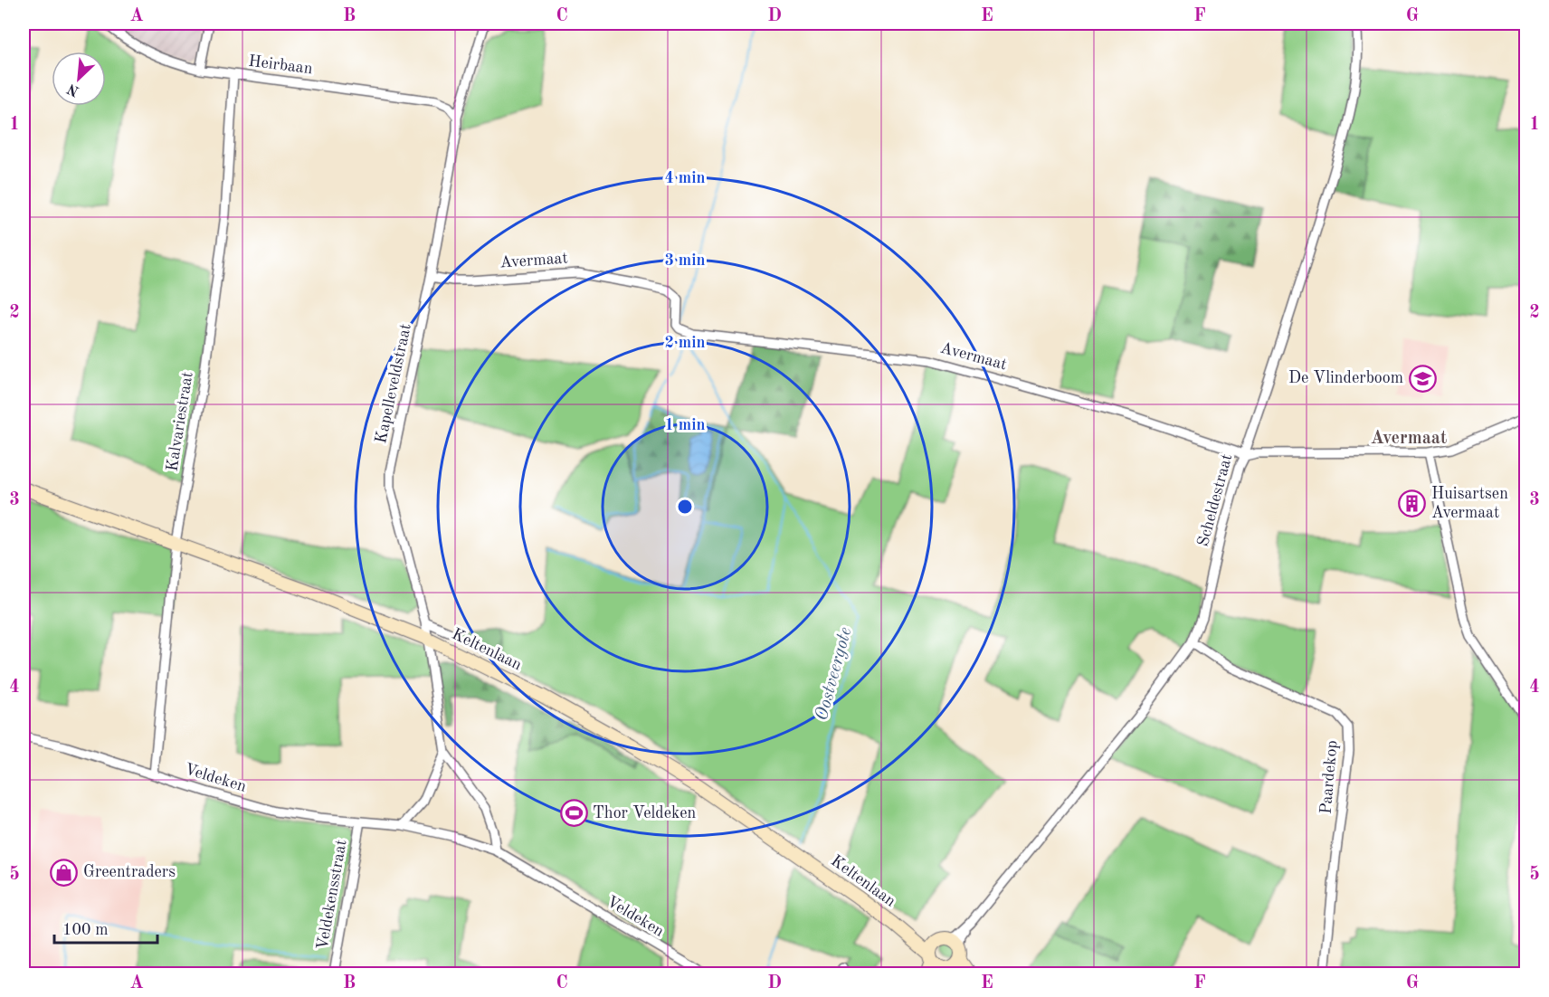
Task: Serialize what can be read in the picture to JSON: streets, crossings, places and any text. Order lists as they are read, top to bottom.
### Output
{
  "streets": {
    "main road": ["Keltenlaan"],
    "street": [
      "Heirbaan",
      "Avermaat",
      "Kapelleveldstraat",
      "Kalvariestraat",
      "Scheldestraat",
      "Paardekop",
      "Veldeken",
      "Veldekensstraat"
    ]
  },
  "crossings": [
    ["Heirbaan", "Kapelleveldstraat"],
    ["Heirbaan", "Kalvariestraat"],
    ["Avermaat", "Kapelleveldstraat"],
    ["Avermaat", "Scheldestraat"],
    ["Kapelleveldstraat", "Keltenlaan"],
    ["Kalvariestraat", "Keltenlaan"],
    ["Kalvariestraat", "Veldeken"],
    ["Scheldestraat", "Keltenlaan"],
    ["Scheldestraat", "Paardekop"],
    ["Veldeken", "Veldekensstraat"]
  ],
  "districts": ["Avermaat"],
  "water": ["Oostveergote"],
  "places": {
    "school or university": ["De Vlinderboom"],
    "building": ["Huisartsen Avermaat"],
    "sports": ["Thor Veldeken"],
    "shop": ["Greentraders"]
  },
  "scale_bar": "100 m",
  "north": "bottom left",
  "grid": {
    "columns": [
      "A",
      "B",
      "C",
      "D",
      "E",
      "F",
      "G"
    ],
    "rows": [
      "1",
      "2",
      "3",
      "4",
      "5"
    ]
  },
  "rings": [
    "4 min",
    "3 min",
    "2 min",
    "1 min"
  ]
}
